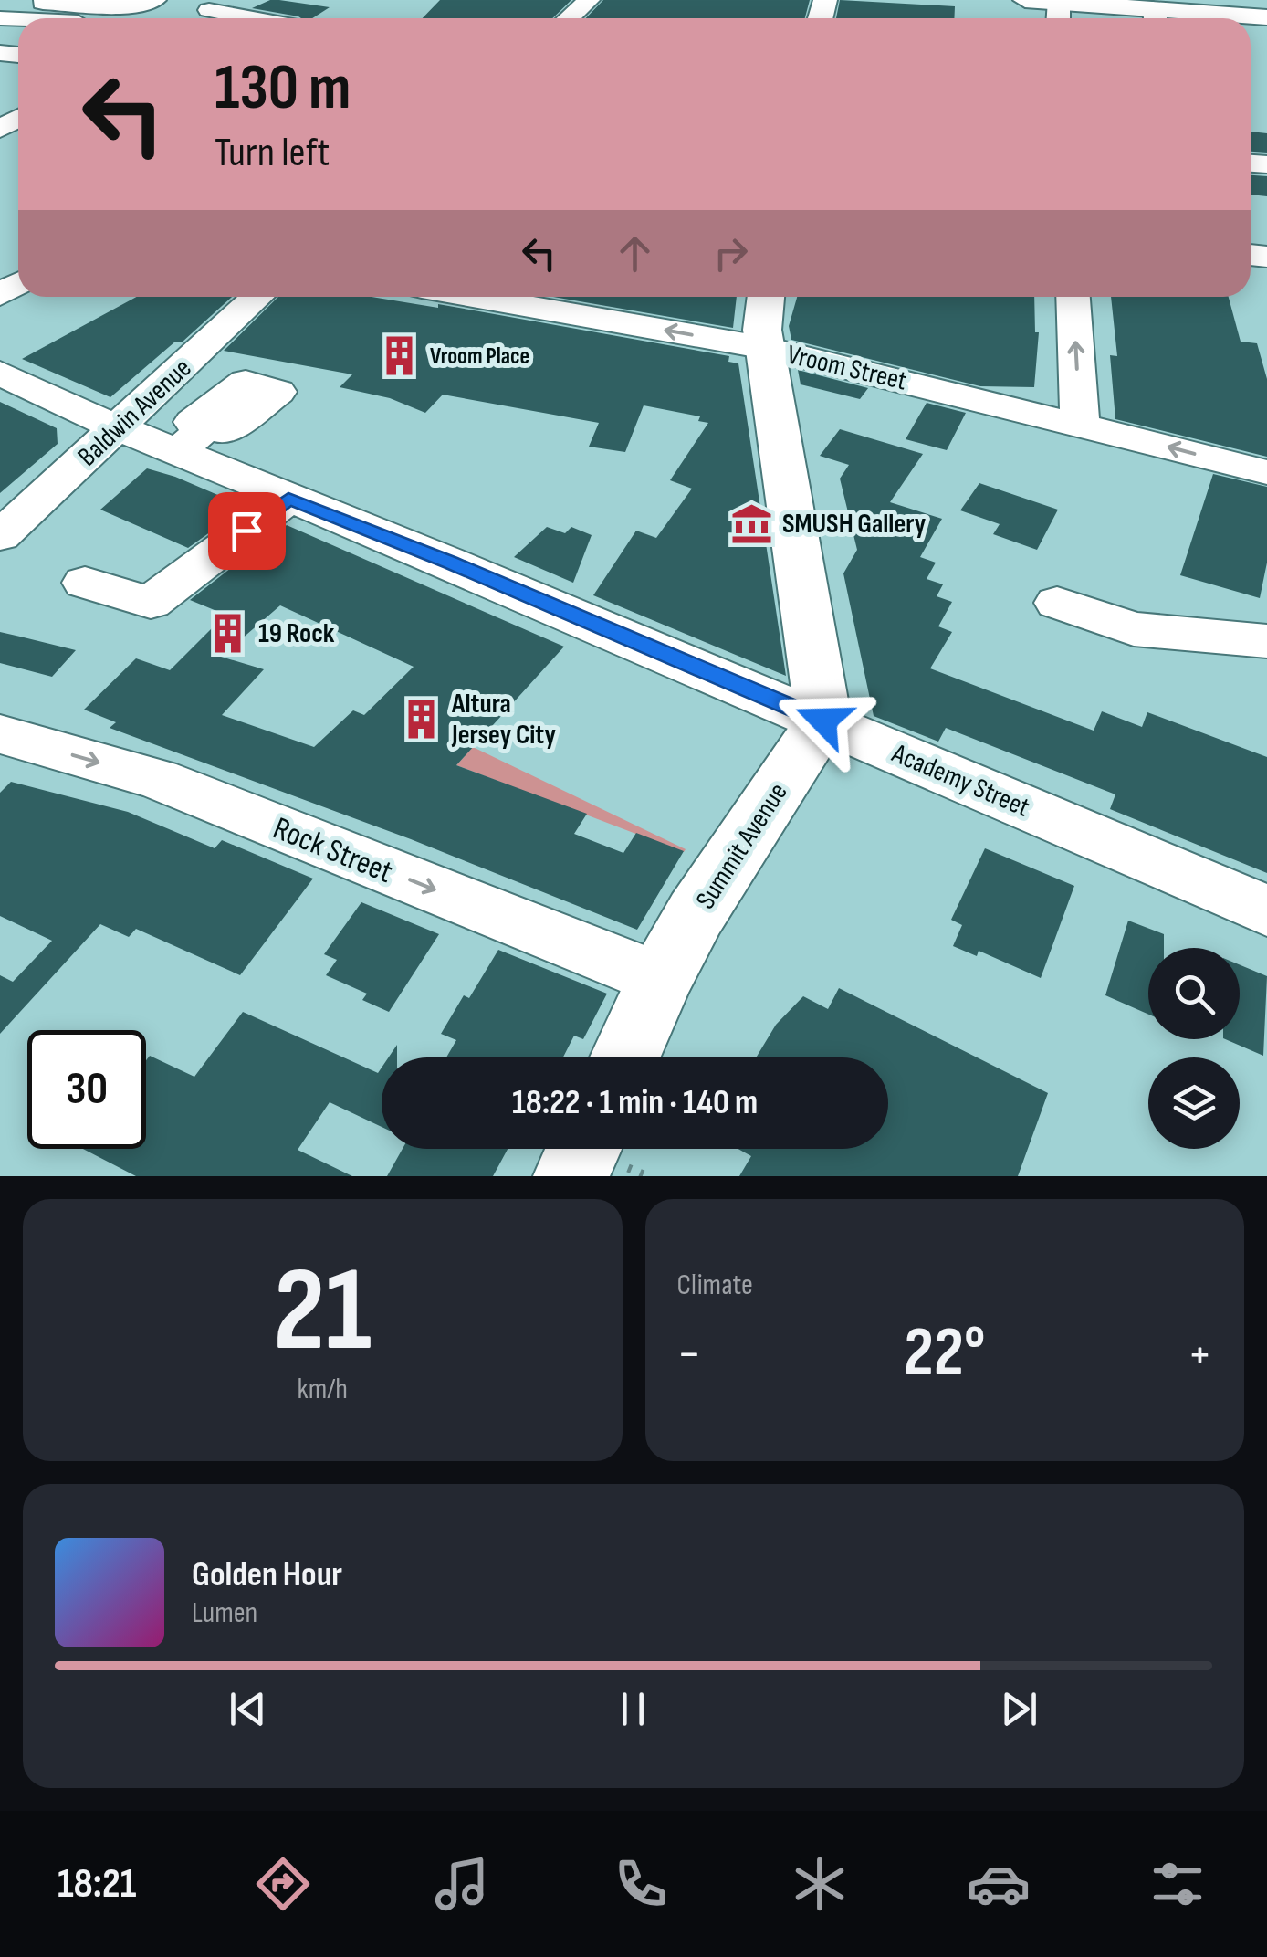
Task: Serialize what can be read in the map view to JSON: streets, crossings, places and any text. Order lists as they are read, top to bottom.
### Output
{
  "streets": {
    "main road": ["Summit Avenue"],
    "street": [
      "Vroom Street",
      "Baldwin Avenue",
      "Academy Street",
      "Rock Street"
    ]
  },
  "crossings": [
    ["Baldwin Avenue", "Academy Street"],
    ["Academy Street", "Summit Avenue"],
    ["Summit Avenue", "Rock Street"]
  ],
  "one_way": ["Rock Street"],
  "places": {
    "building": ["Vroom Place", "19 Rock", "Altura Jersey City"],
    "museum": ["SMUSH Gallery"]
  },
  "page": {
    "turn": ["130 m", "Turn left"],
    "limit": "30",
    "trip": "18:22 · 1 min · 140 m",
    "tile": [
      ["21", "km/h"],
      "Climate"
    ],
    "heat": ["−", "22°", "+"],
    "song": ["Golden Hour", "Lumen"],
    "tabs": "18:21"
  }
}
